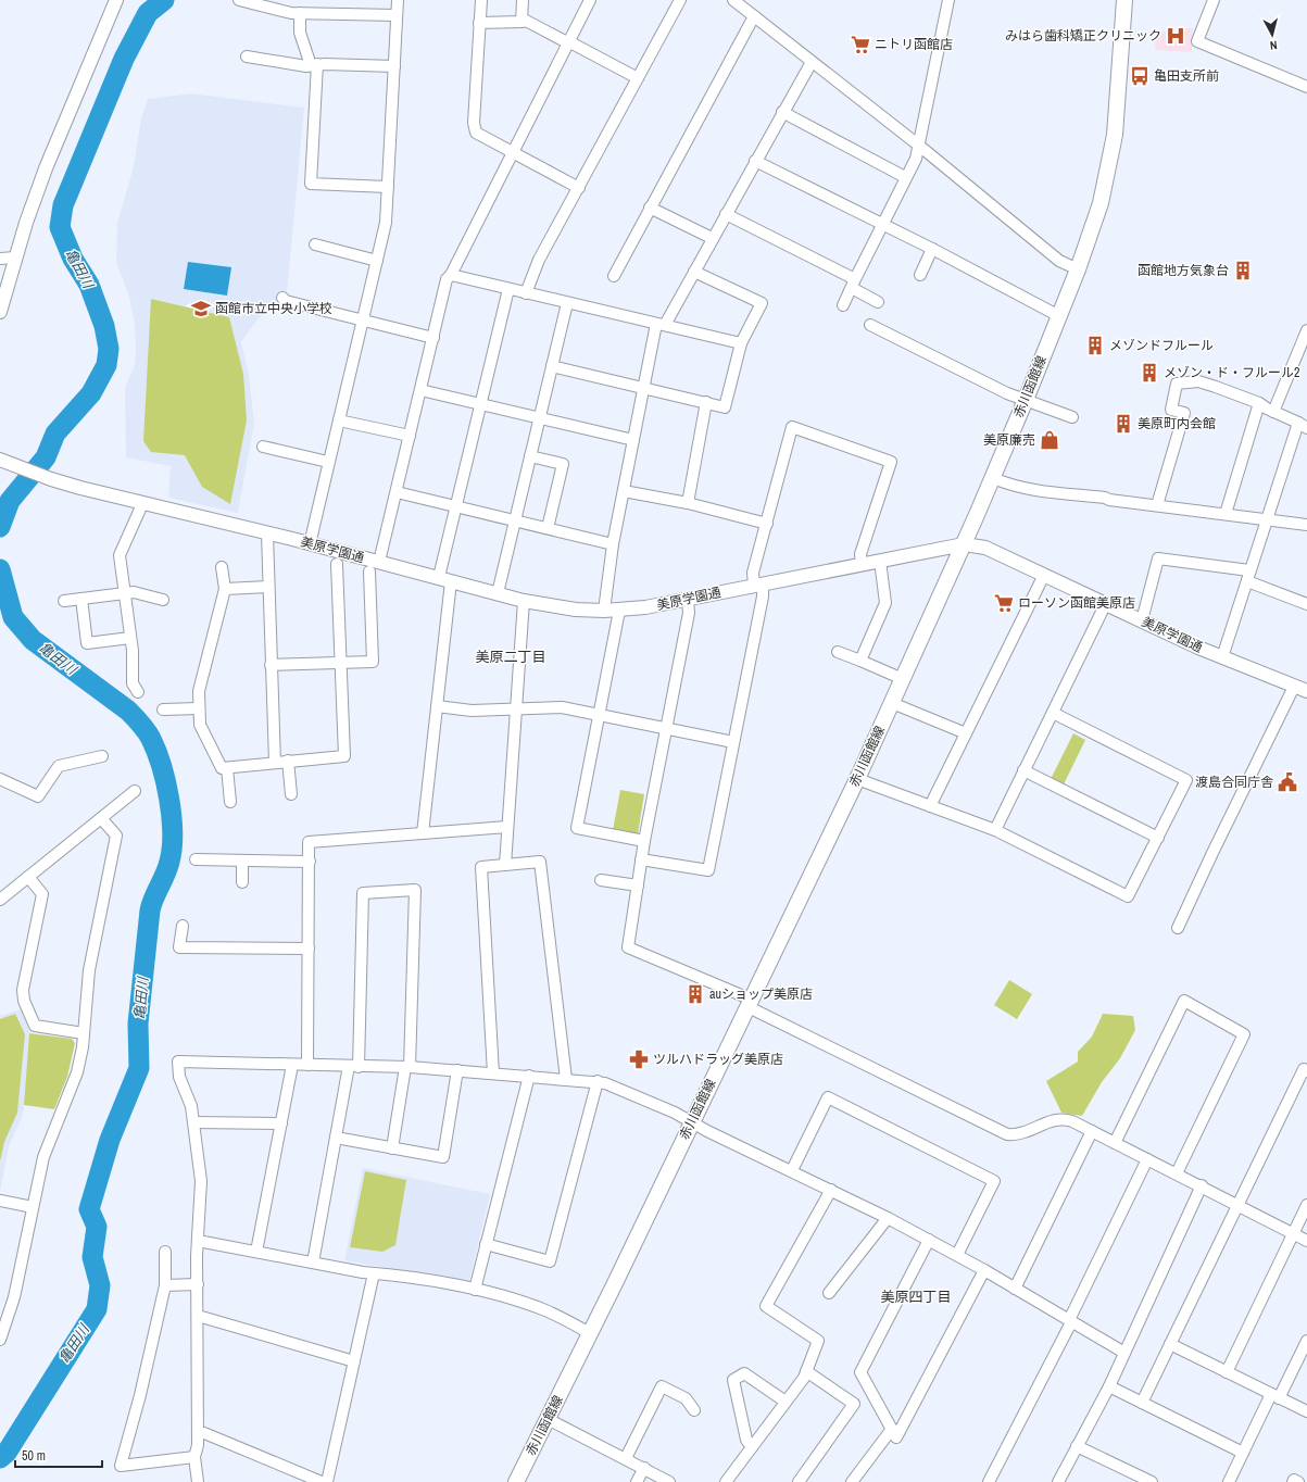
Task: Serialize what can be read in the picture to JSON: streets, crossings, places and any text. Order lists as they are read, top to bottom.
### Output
{
  "streets": {
    "main road": ["赤川函館線"],
    "street": ["美原学園通"]
  },
  "crossings": [
    ["赤川函館線", "美原学園通"]
  ],
  "districts": ["美原二丁目", "美原四丁目"],
  "water": ["亀田川"],
  "places": {
    "hospital": ["みはら歯科矯正クリニック"],
    "supermarket": ["ニトリ函館店", "ローソン函館美原店"],
    "bus stop": ["亀田支所前"],
    "building": [
      "函館地方気象台",
      "メゾンドフルール",
      "メゾン・ド・フルール2",
      "美原町内会館",
      "auショップ美原店"
    ],
    "school or university": ["函館市立中央小学校"],
    "shop": ["美原廉売"],
    "public building": ["渡島合同庁舎"],
    "pharmacy": ["ツルハドラッグ美原店"]
  },
  "scale_bar": "50 m",
  "north": "bottom"
}
